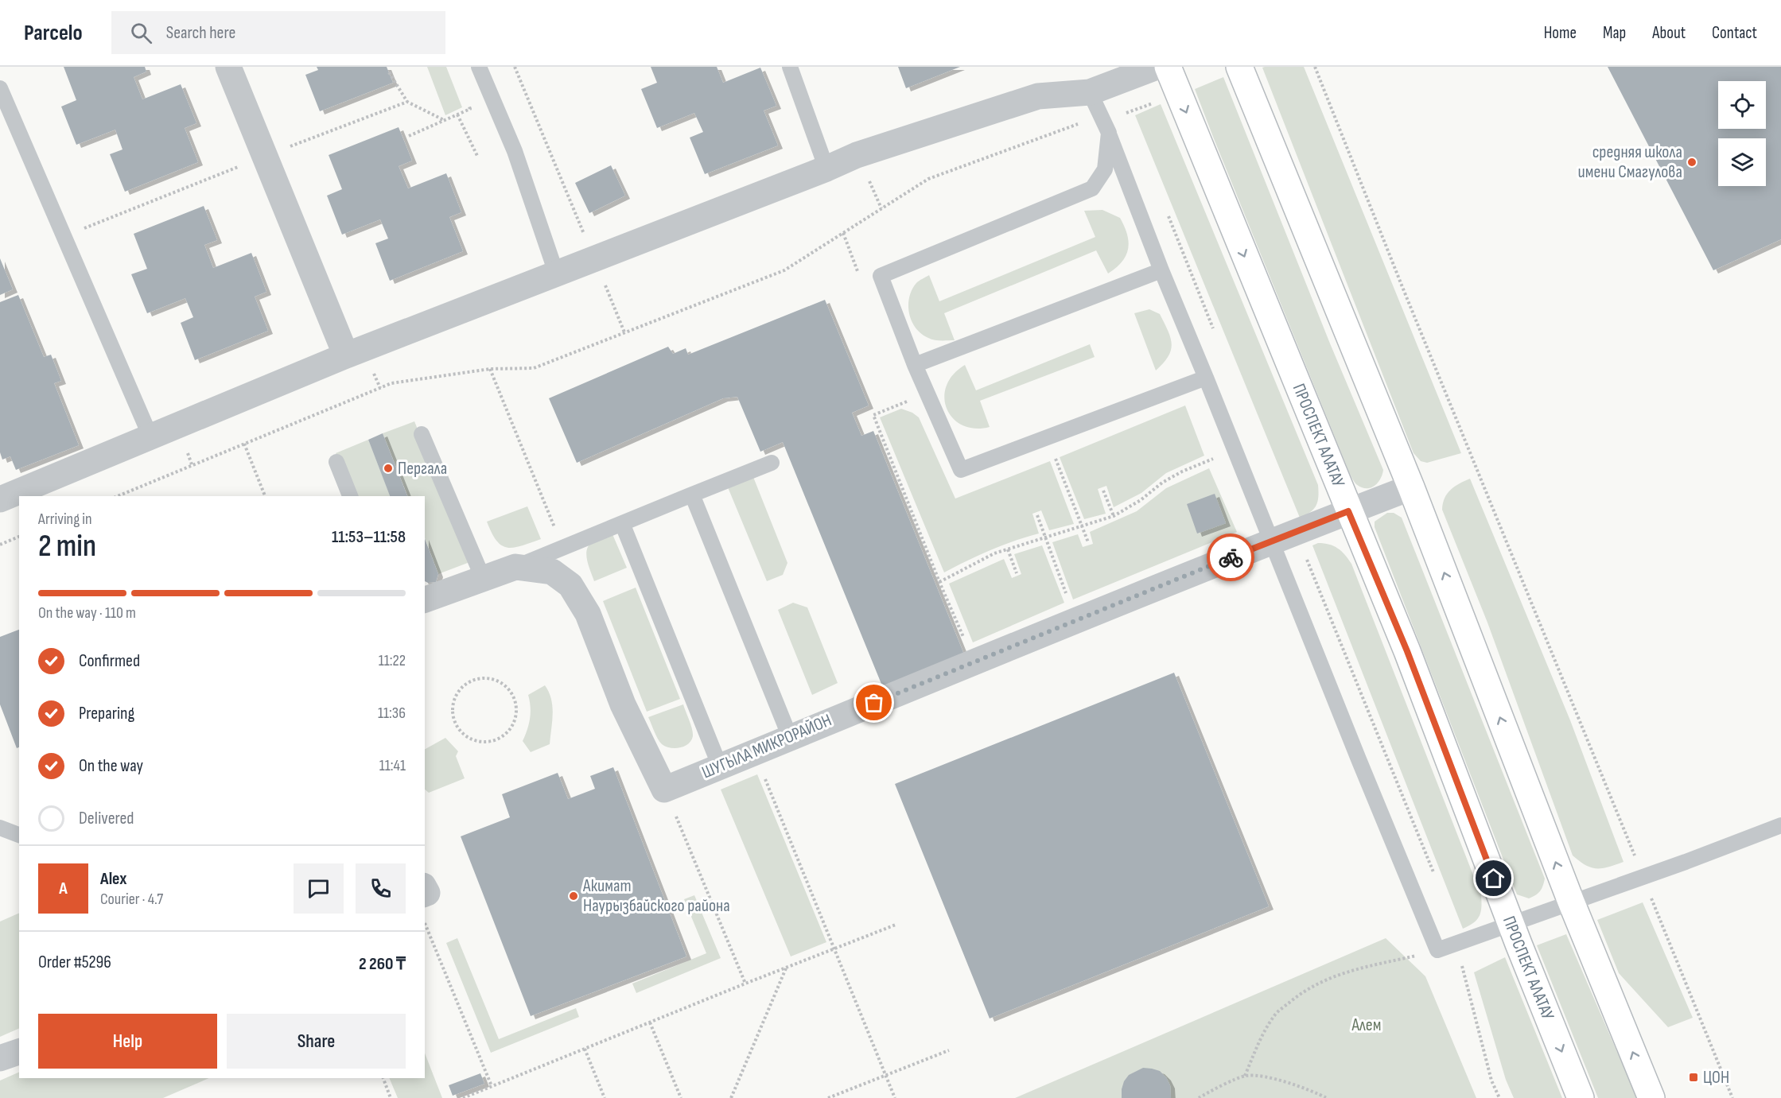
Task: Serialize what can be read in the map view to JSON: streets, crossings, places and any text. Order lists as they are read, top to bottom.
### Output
{
  "streets": {
    "main road": ["ПРОСПЕКТ АЛАТАУ"],
    "street": ["ШУГЫЛА МИКРОРАЙОН"]
  },
  "crossings": [
    ["ПРОСПЕКТ АЛАТАУ", "ШУГЫЛА МИКРОРАЙОН"]
  ],
  "parks": ["Алем"],
  "places": {
    "other": ["средняя школа имени Смагулова", "Пергала", "Акимат Наурызбайского района"],
    "transit": ["ЦОН"]
  },
  "page": {
    "header": "Parcelo",
    "search": "Search here",
    "nav": [
      "Home",
      "Map",
      "About",
      "Contact"
    ],
    "heading": ["2 min", "Arriving in", "11:53–11:58"],
    "panel": [
      "Alex",
      "Courier · 4.7",
      "Order #5296",
      "2 260 ₸"
    ],
    "bar": "On the way · 110 m",
    "list": [
      ["Confirmed", "11:22"],
      ["Preparing", "11:36"],
      ["On the way", "11:41"],
      "Delivered"
    ],
    "round": "A",
    "buttons": ["Help", "Share"]
  }
}
